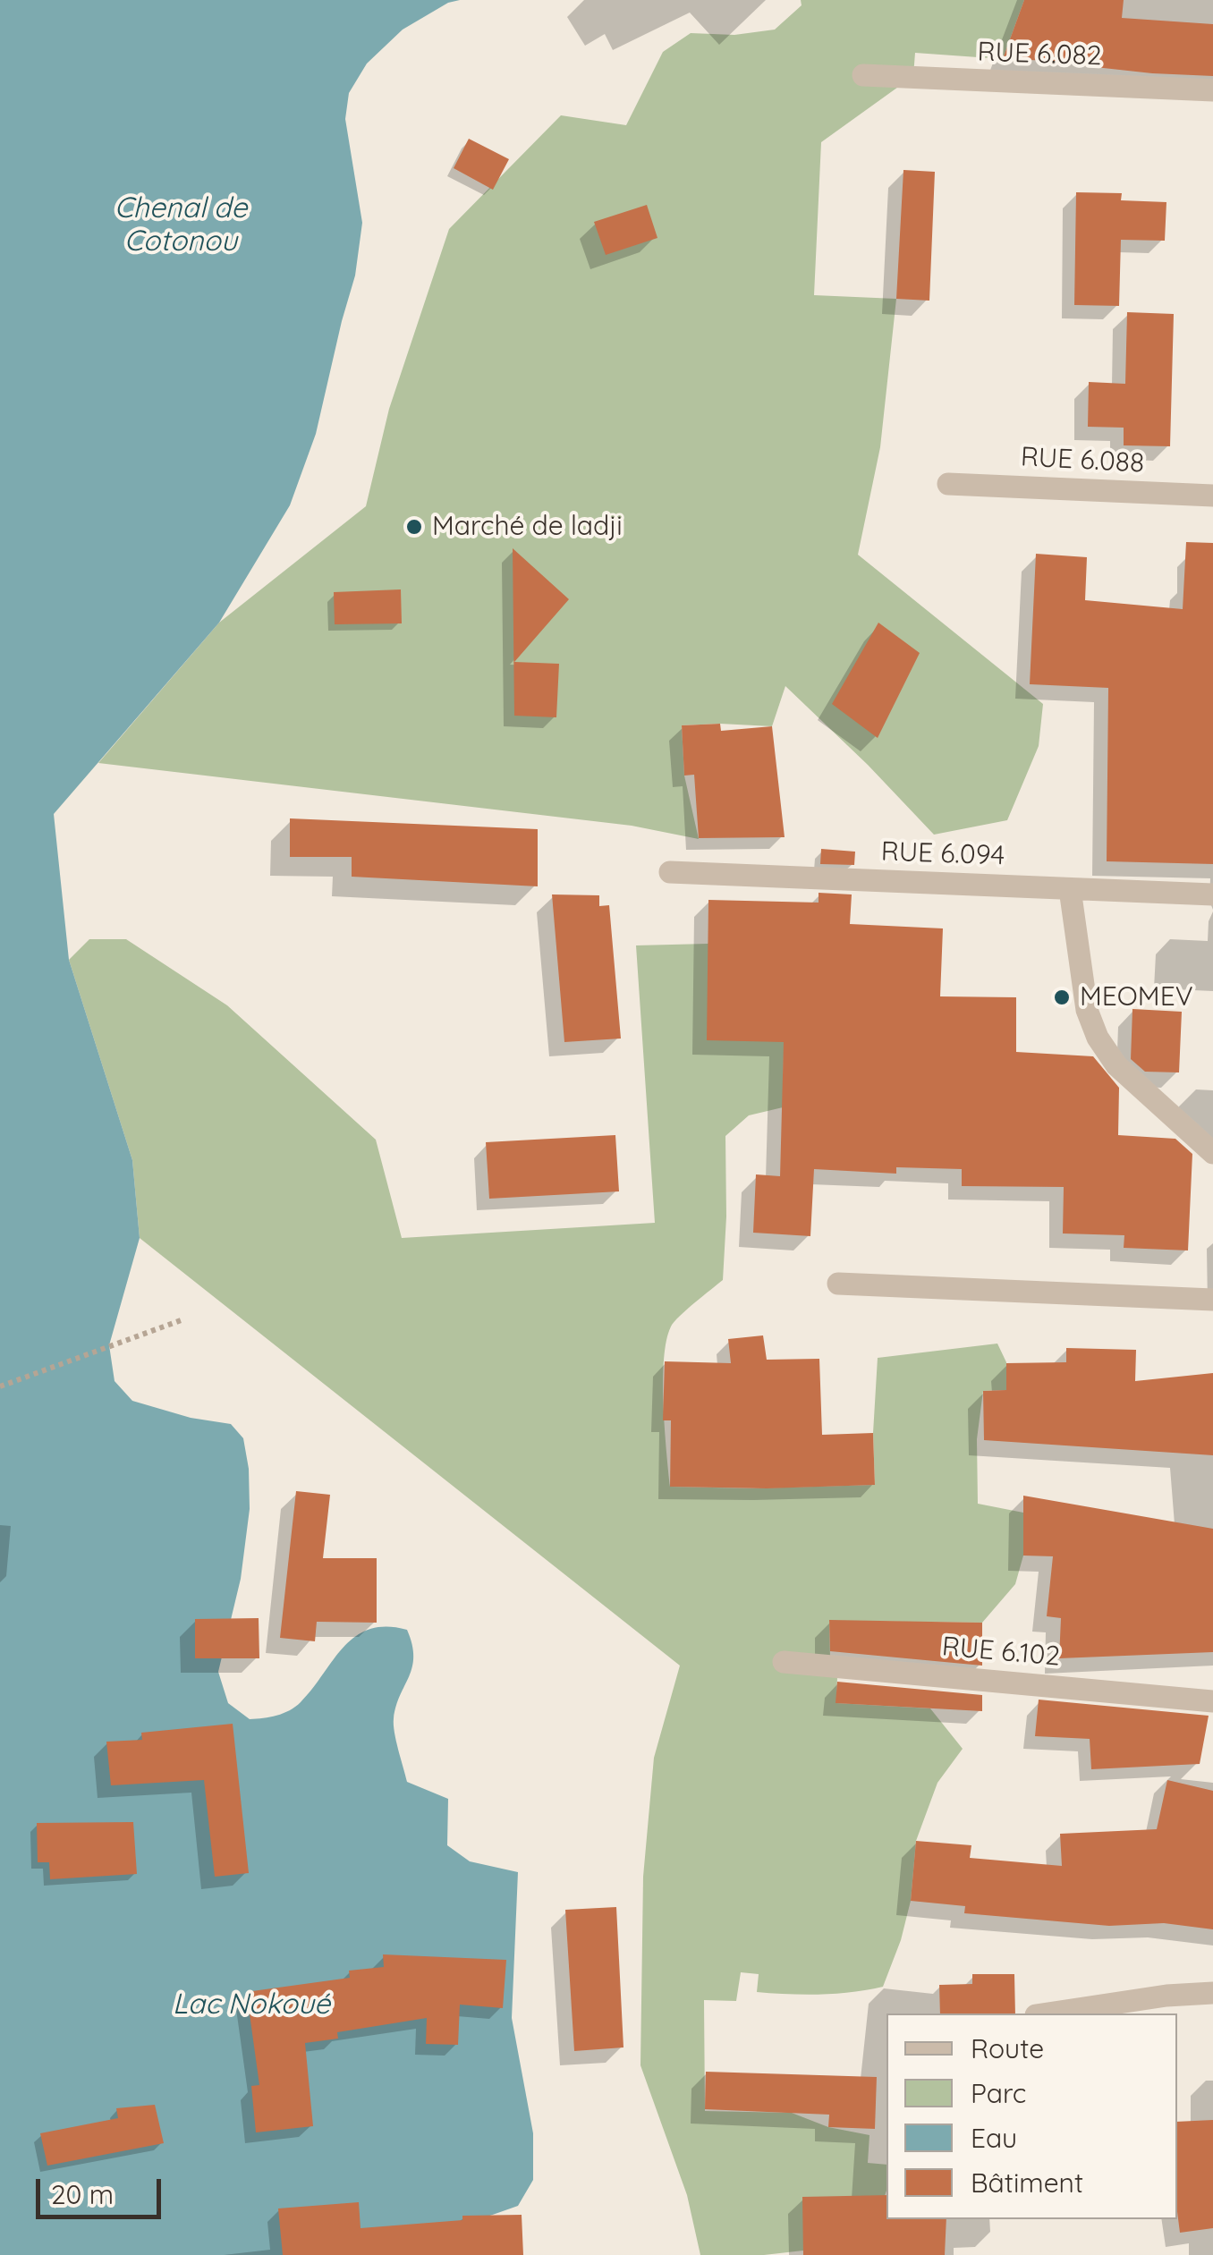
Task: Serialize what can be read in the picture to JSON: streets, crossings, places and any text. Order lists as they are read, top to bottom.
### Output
{
  "streets": {
    "street": [
      "RUE 6.082",
      "RUE 6.088",
      "RUE 6.094",
      "RUE 6.102"
    ]
  },
  "water": ["Chenal de Cotonou", "Lac Nokoué"],
  "places": ["Marché de ladji", "MEOMEV"],
  "legend": [
    "Route",
    "Parc",
    "Eau",
    "Bâtiment"
  ],
  "scale_bar": "20 m"
}
